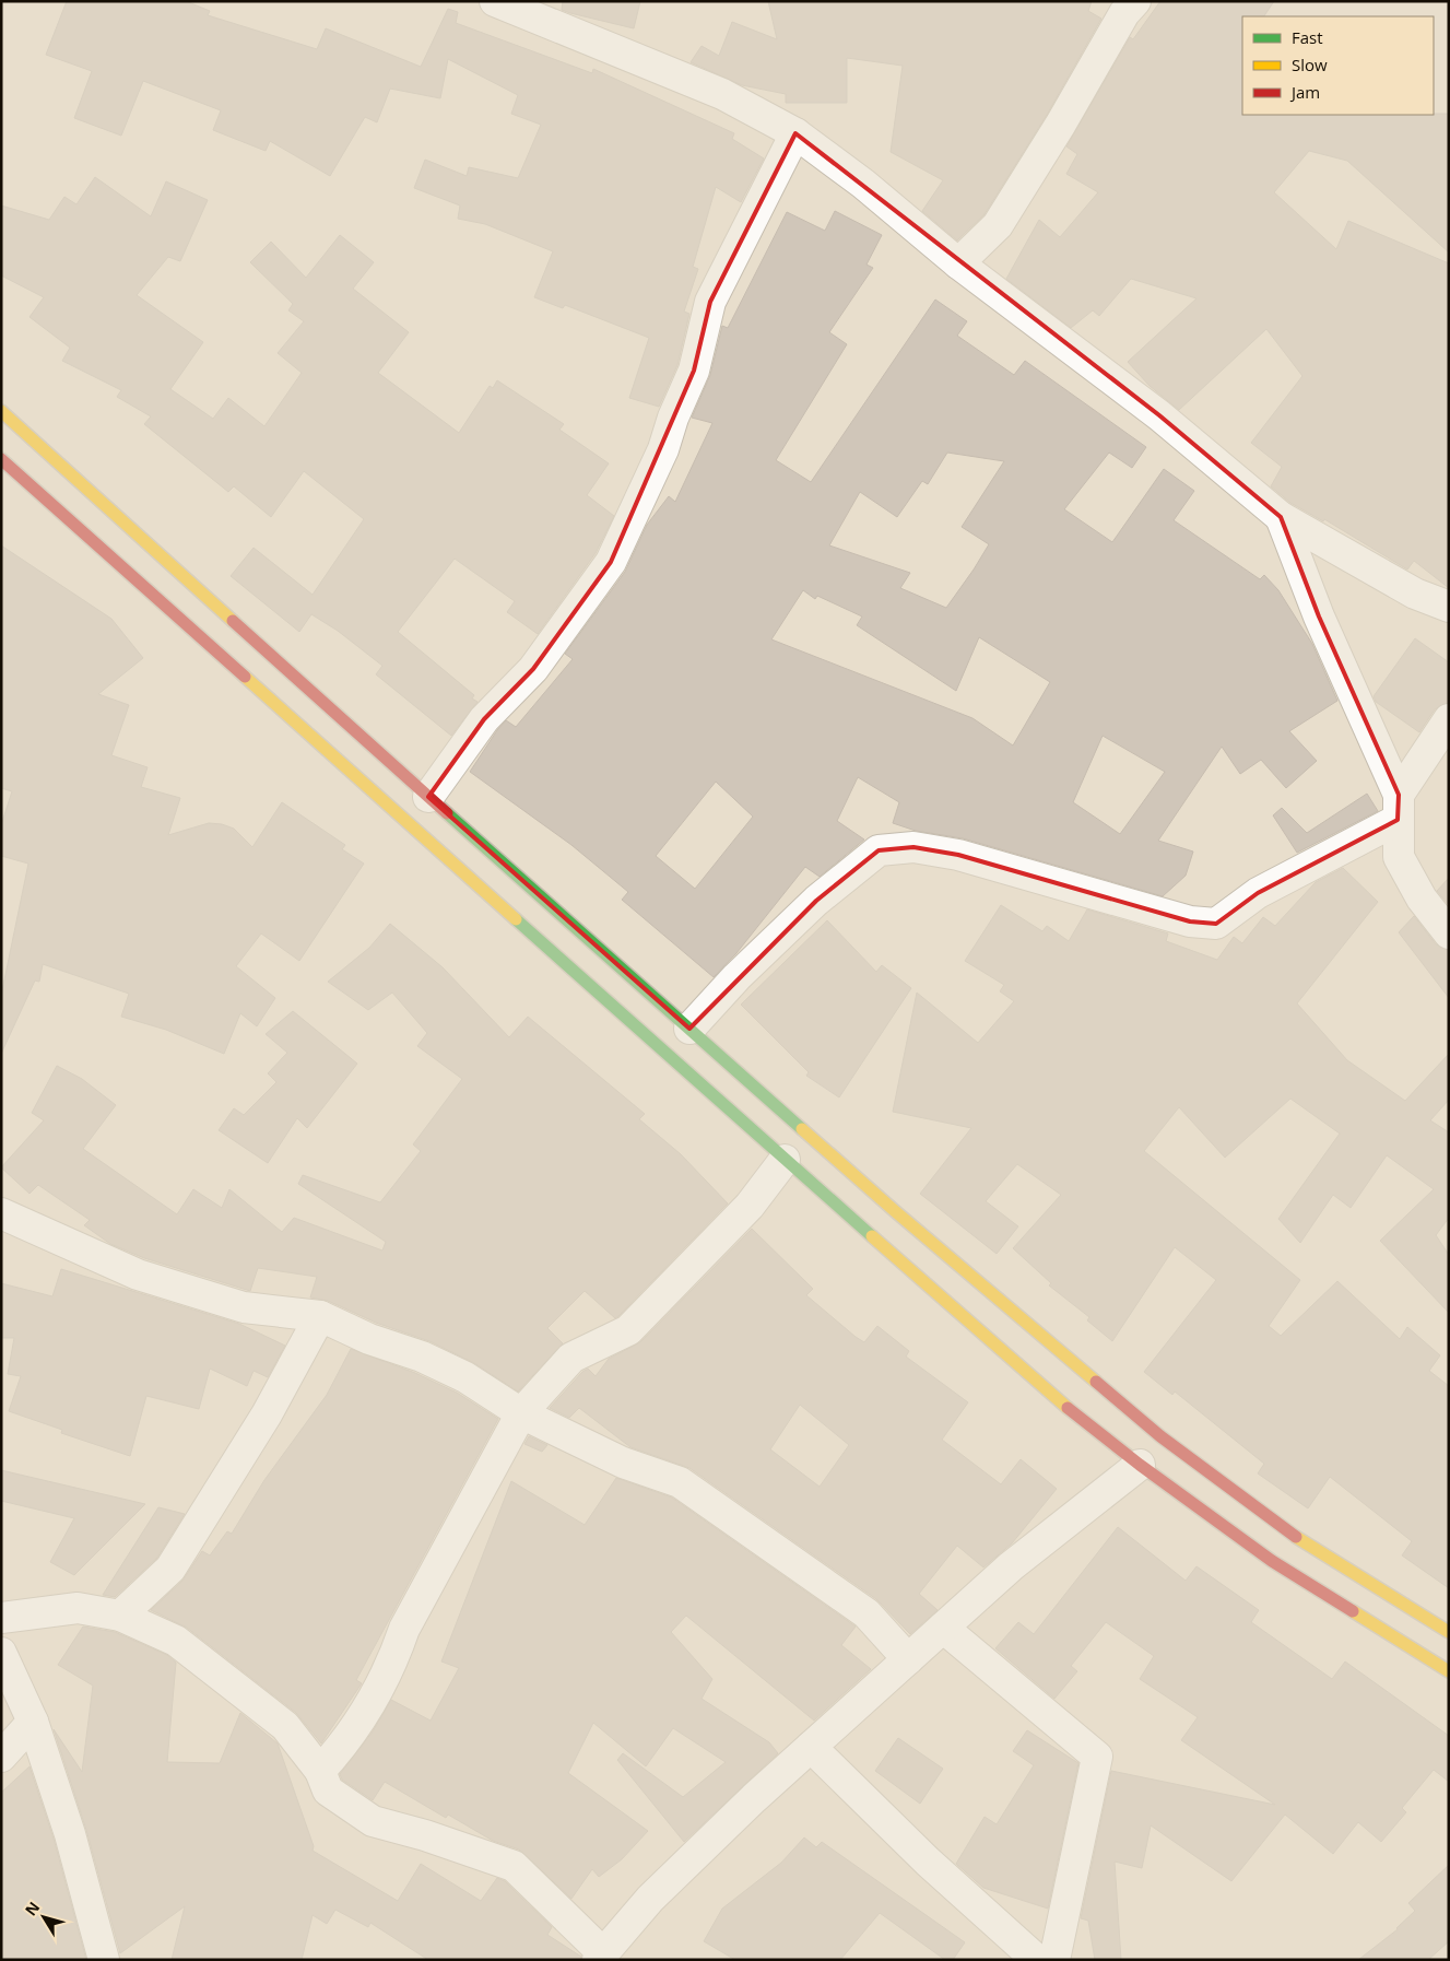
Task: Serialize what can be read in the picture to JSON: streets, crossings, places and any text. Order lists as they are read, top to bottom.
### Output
{
  "legend": ["Fast", "Slow", "Jam"],
  "north": "top left"
}
